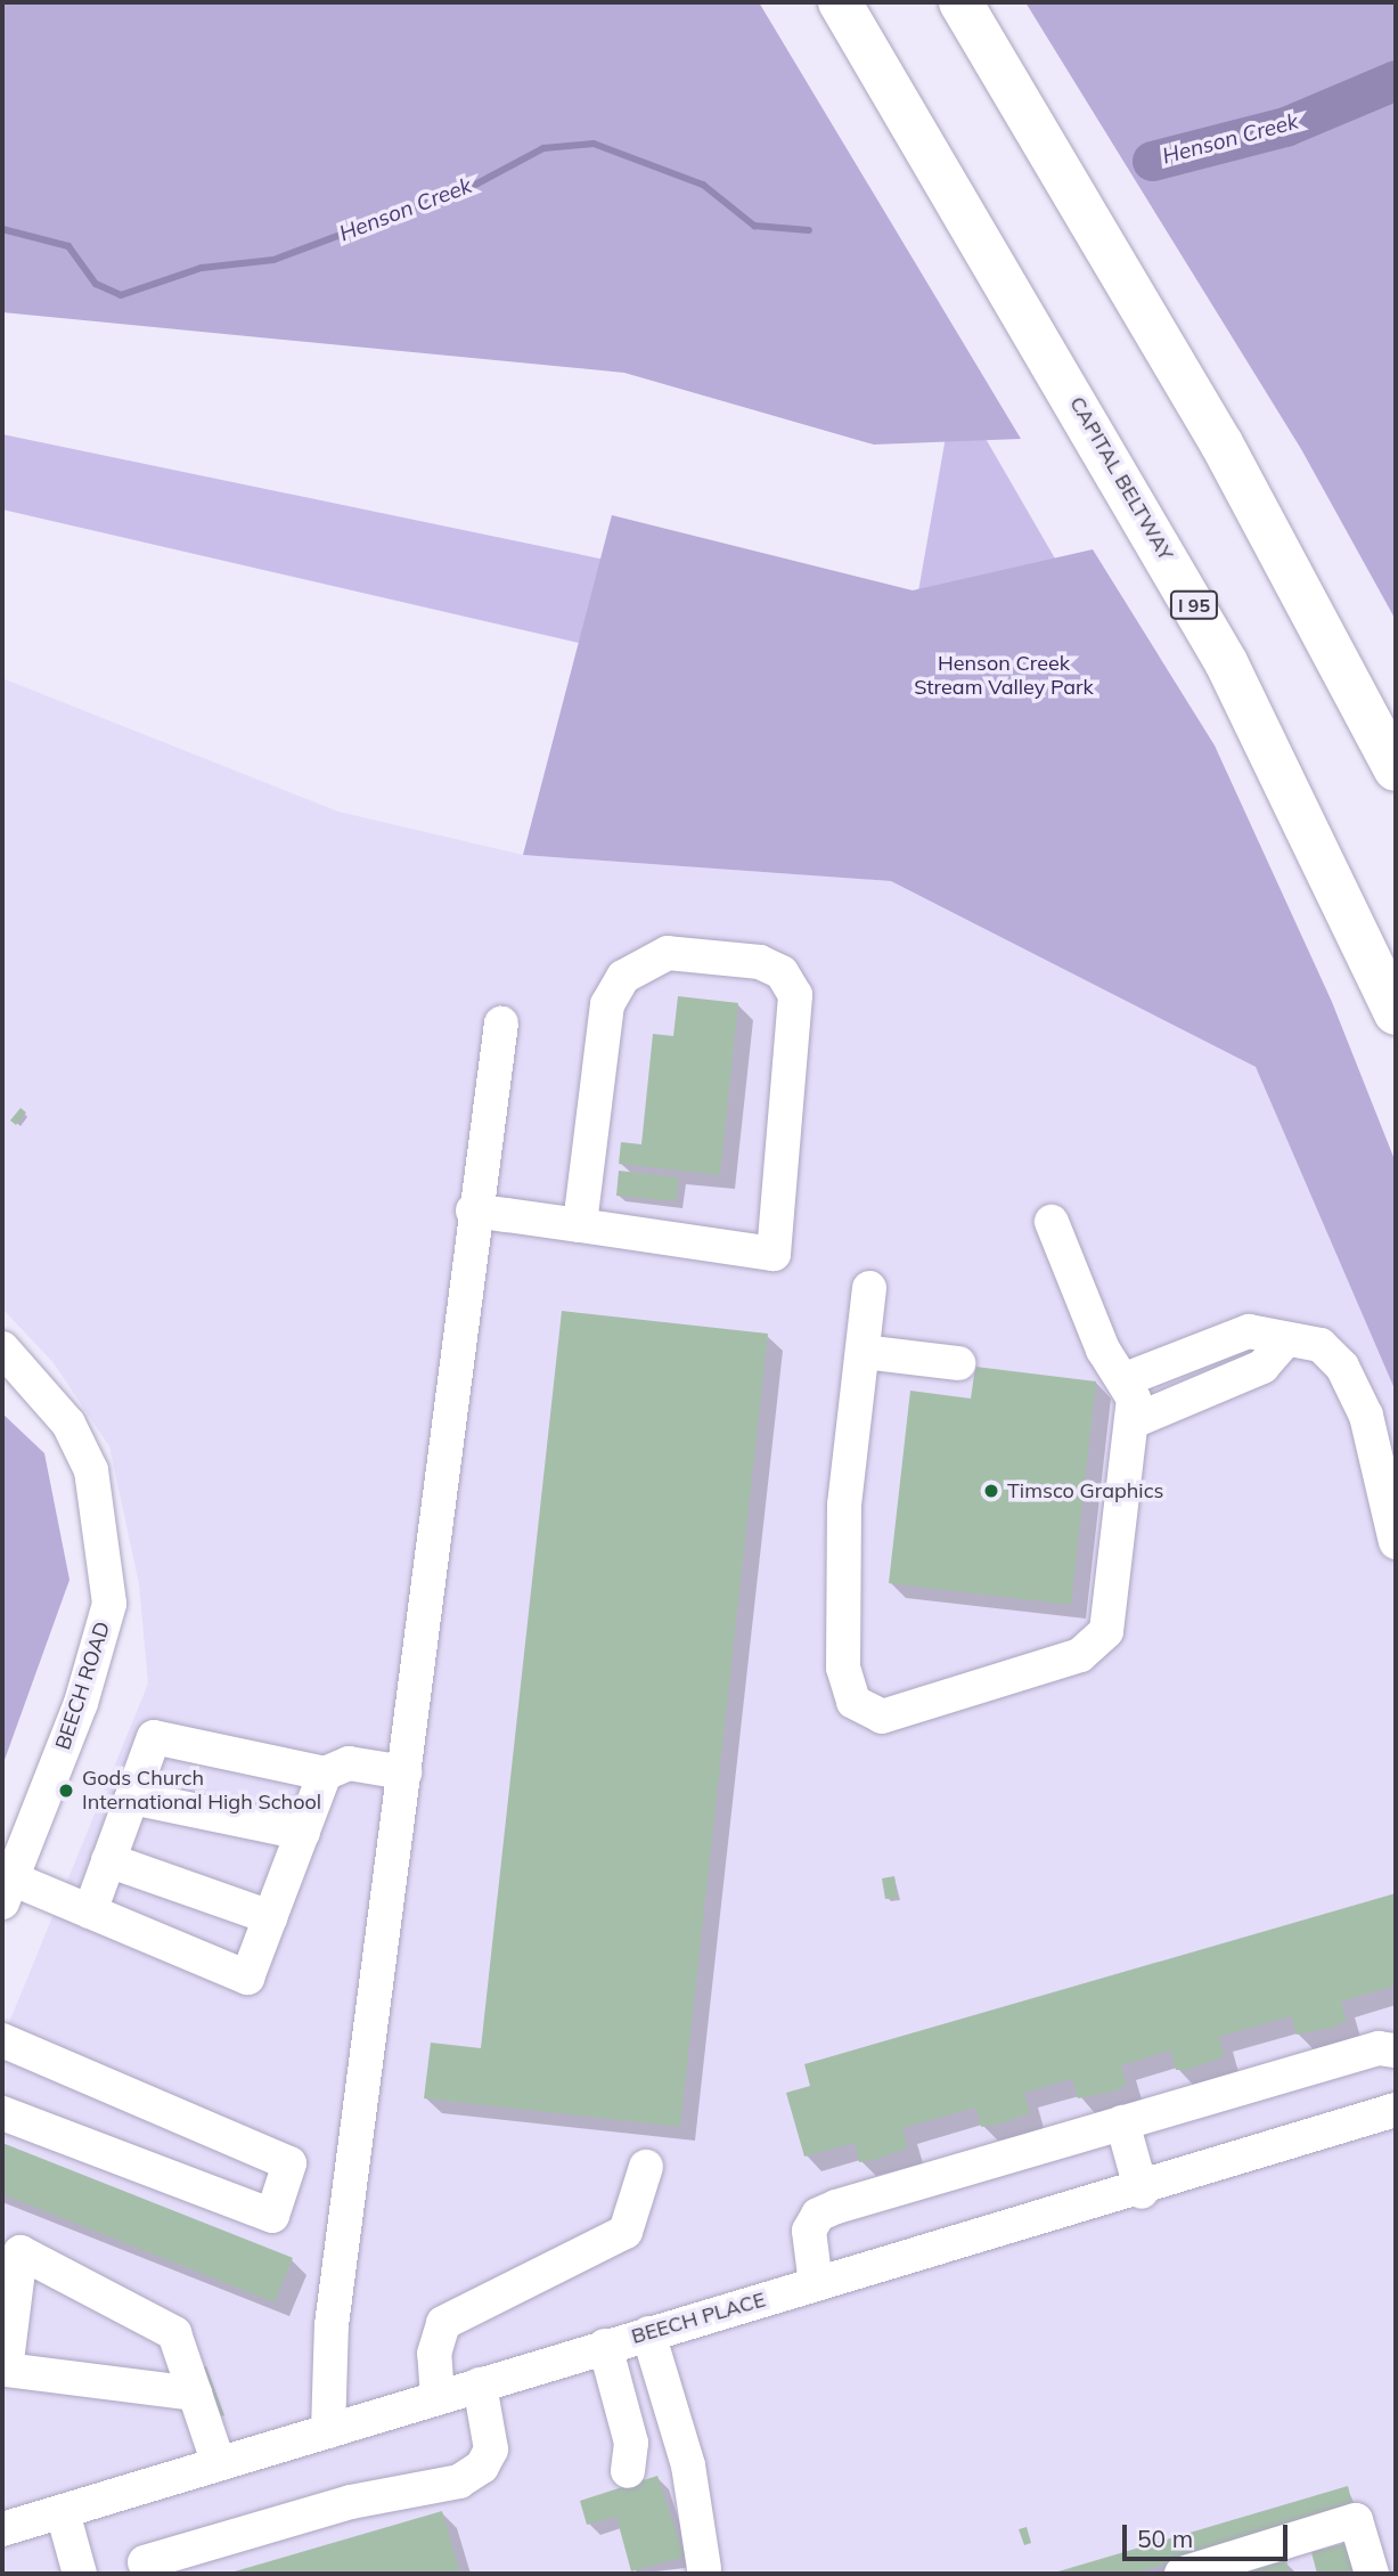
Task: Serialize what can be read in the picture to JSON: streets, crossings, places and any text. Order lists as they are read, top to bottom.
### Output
{
  "streets": {
    "highway": ["CAPITAL BELTWAY", "I 95"],
    "street": ["BEECH ROAD", "BEECH PLACE"]
  },
  "water": ["Henson Creek"],
  "parks": ["Henson Creek Stream Valley Park"],
  "places": ["Timsco Graphics", "Gods Church International High School"],
  "scale_bar": "50 m"
}
